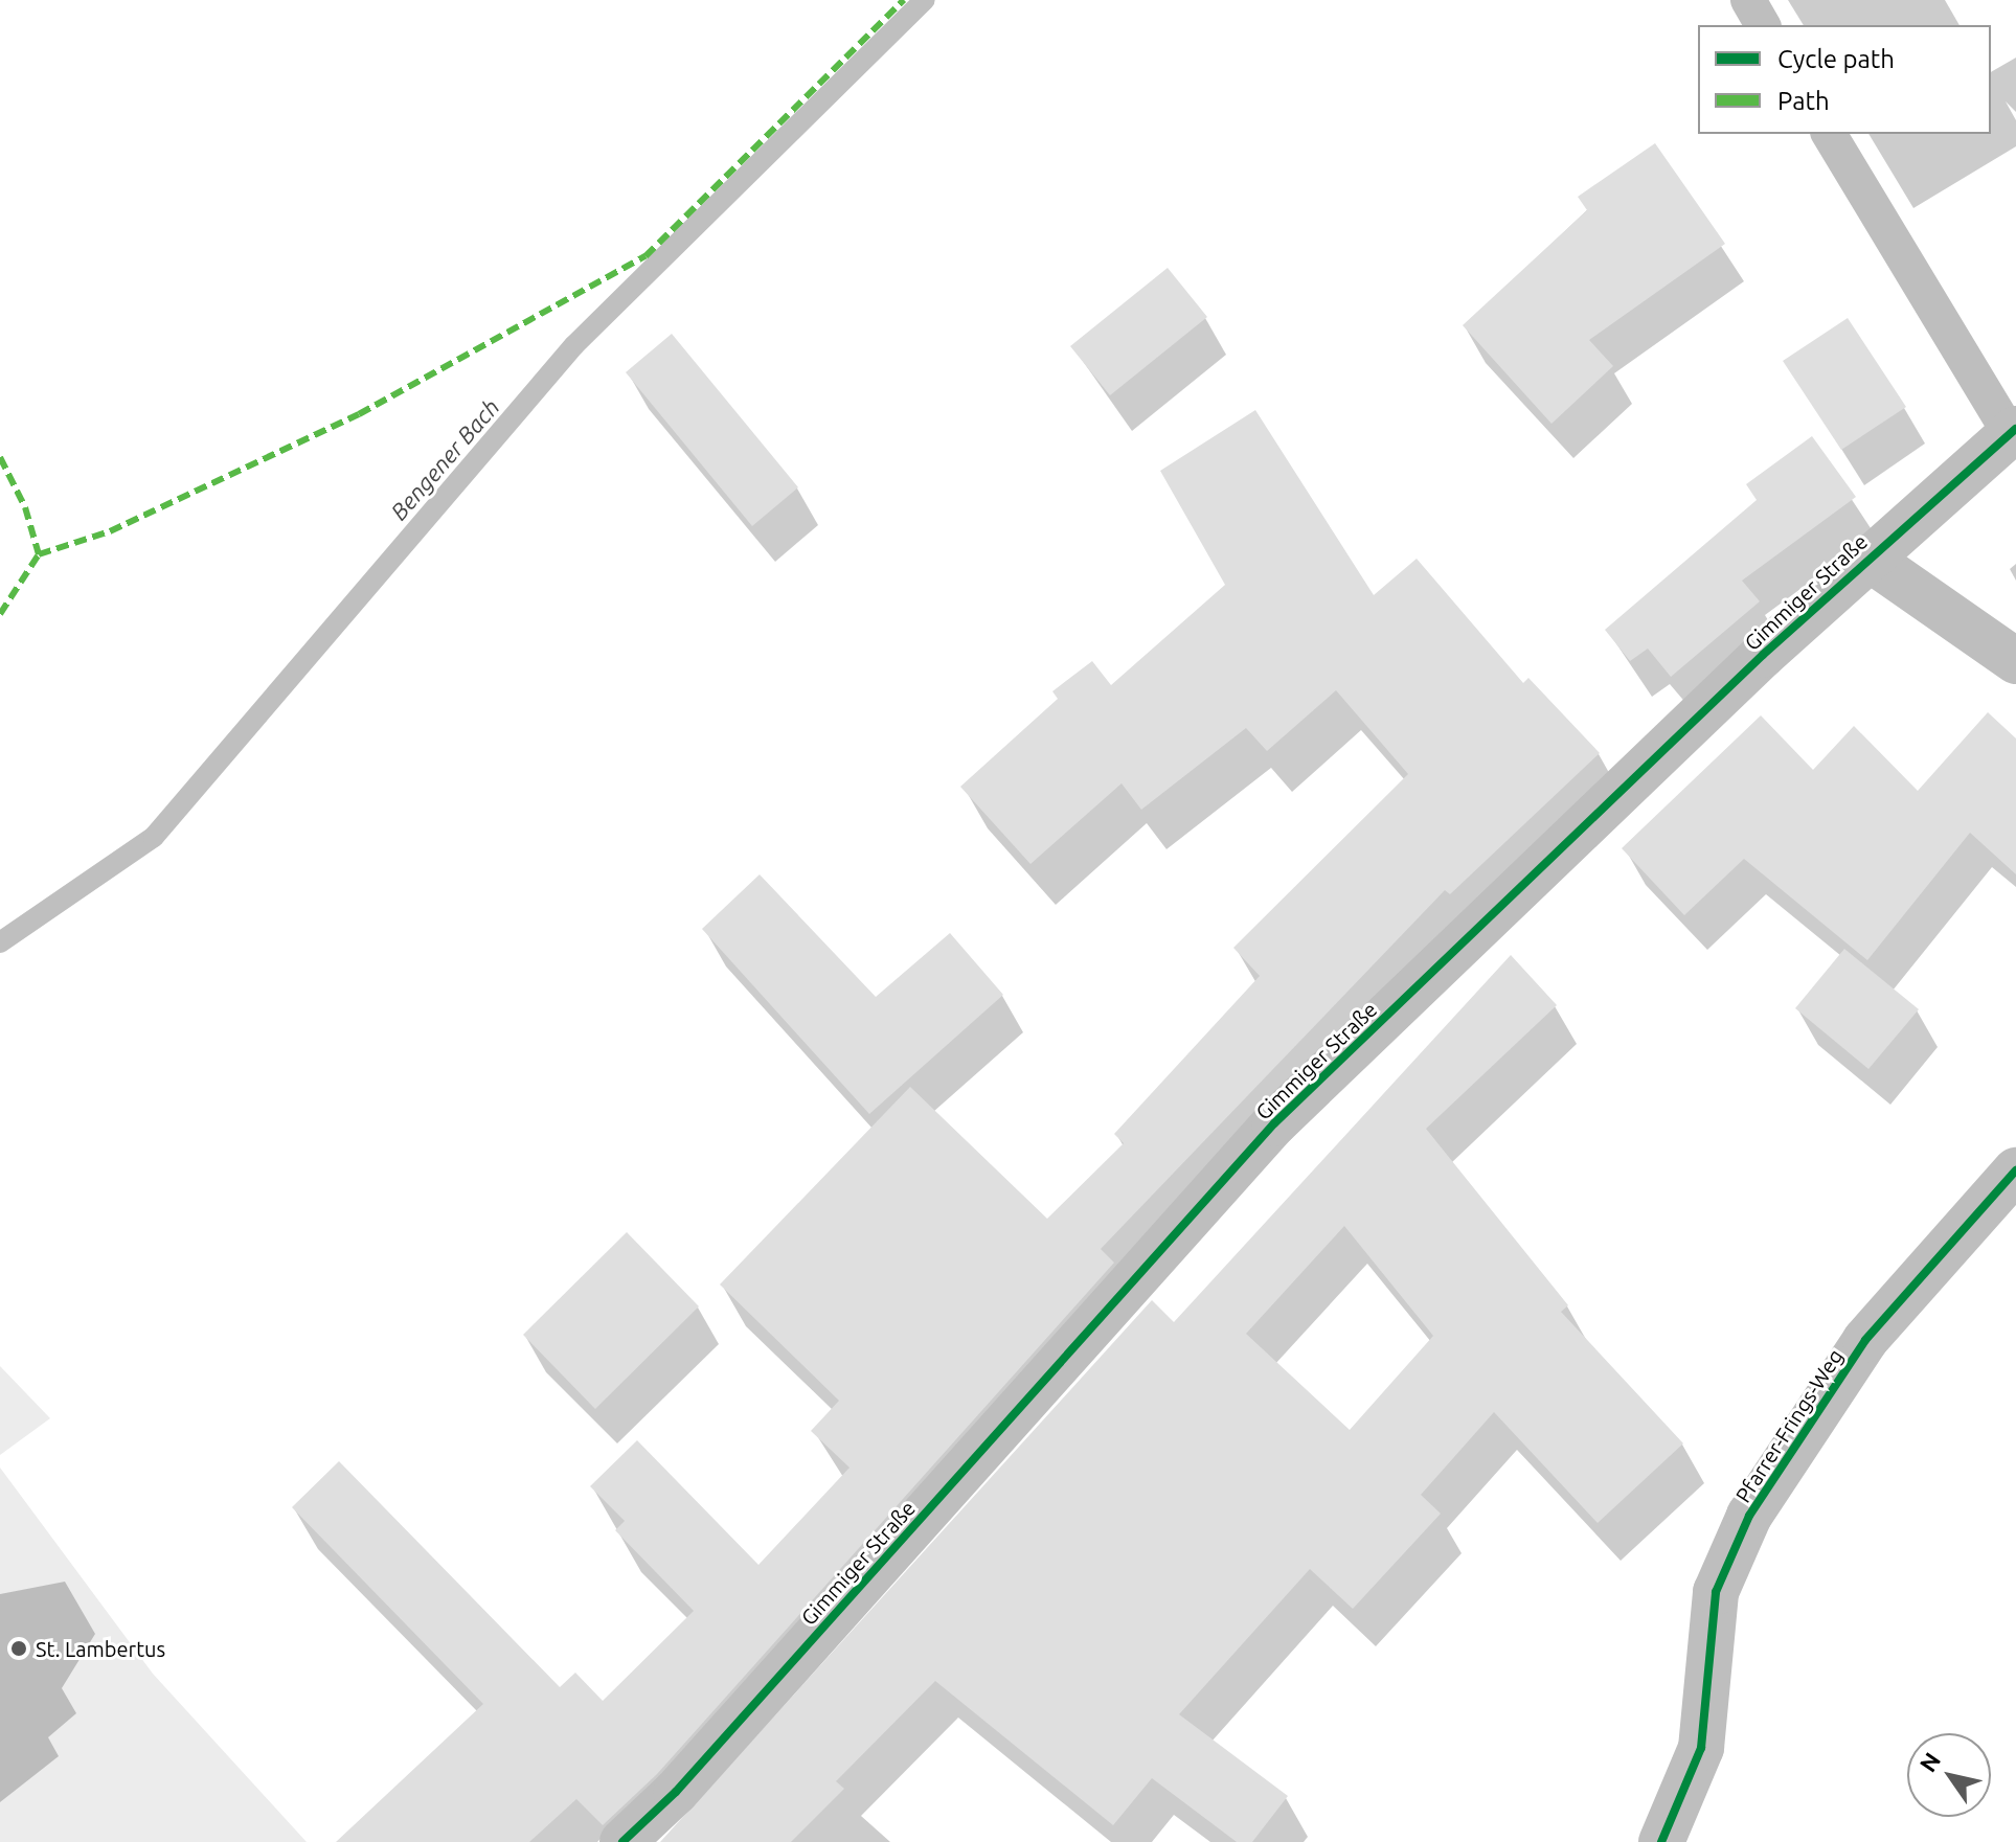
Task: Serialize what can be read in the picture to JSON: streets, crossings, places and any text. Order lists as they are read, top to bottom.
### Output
{
  "streets": {
    "street": ["Gimmiger Straße", "Pfarrer-Frings-Weg"]
  },
  "water": ["Bengener Bach"],
  "places": ["St. Lambertus"],
  "legend": ["Cycle path", "Path"],
  "north": "top left"
}
